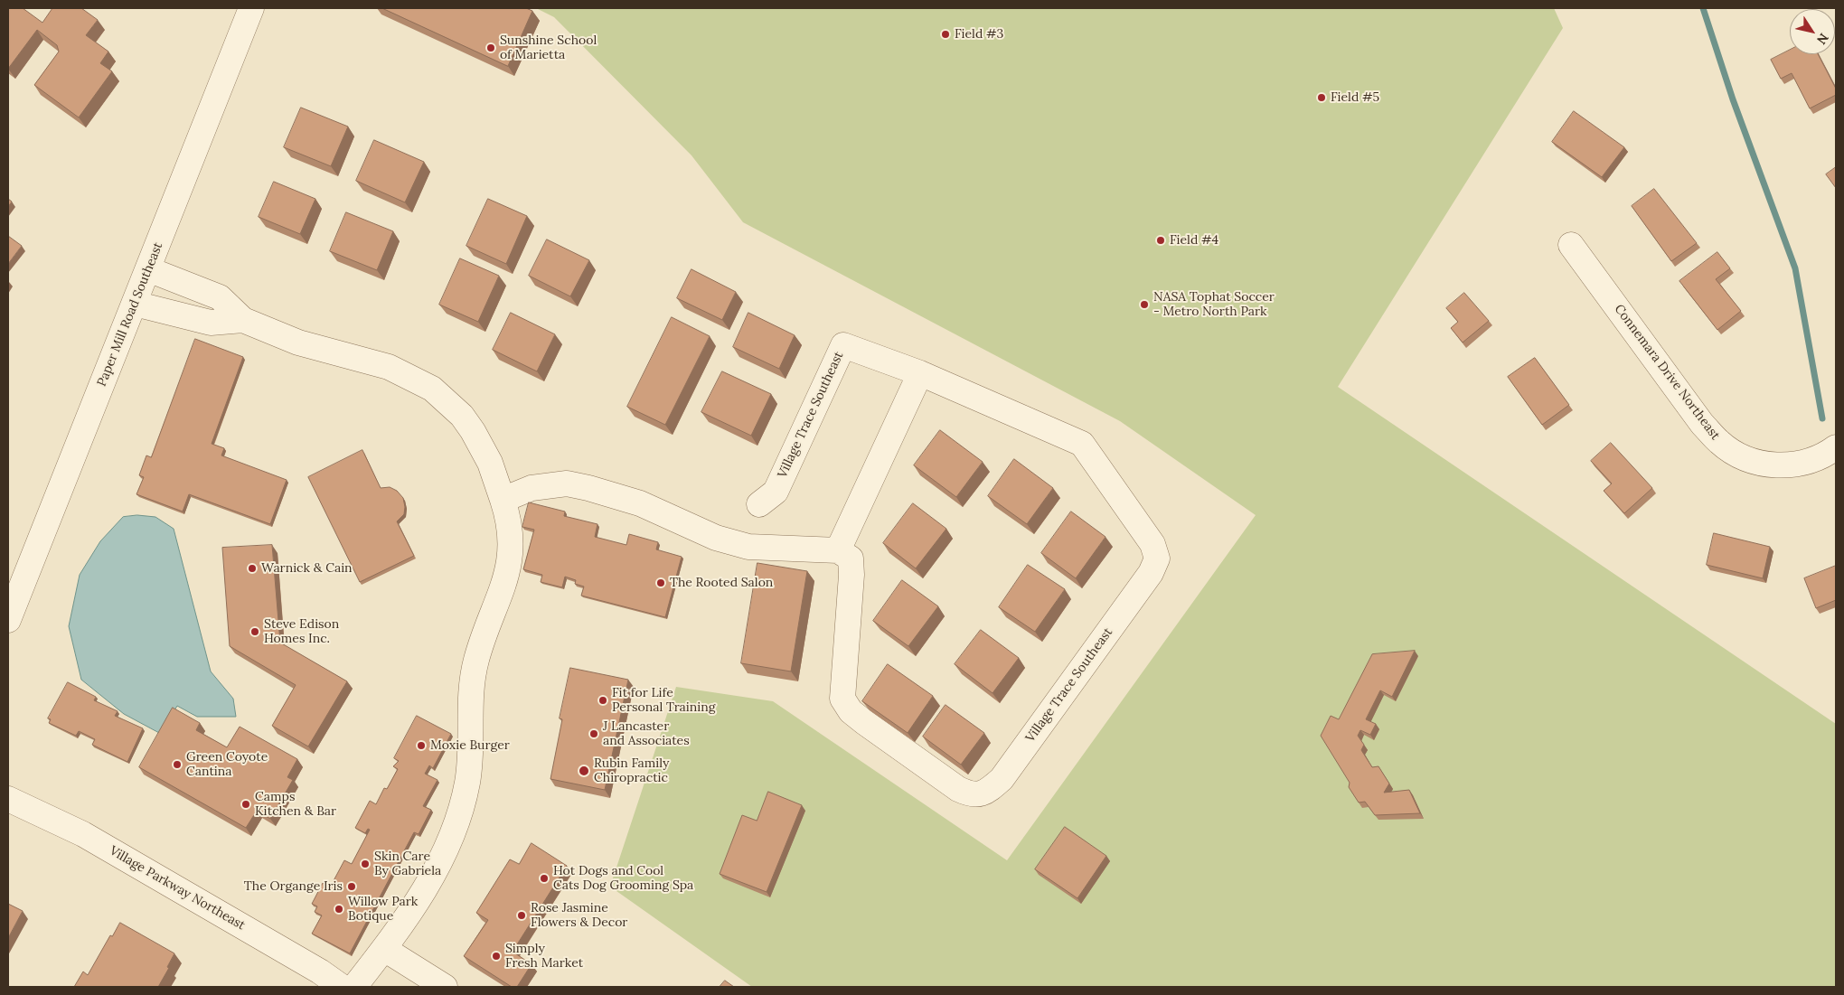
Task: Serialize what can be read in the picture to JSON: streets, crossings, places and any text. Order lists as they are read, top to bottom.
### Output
{
  "streets": {
    "street": [
      "Paper Mill Road Southeast",
      "Connemara Drive Northeast",
      "Village Trace Southeast",
      "Village Parkway Northeast"
    ]
  },
  "places": [
    "Field #3",
    "Sunshine School of Marietta",
    "Field #5",
    "Field #4",
    "NASA Tophat Soccer - Metro North Park",
    "Warnick & Cain",
    "The Rooted Salon",
    "Steve Edison Homes Inc.",
    "Fit for Life Personal Training",
    "J Lancaster and Associates",
    "Moxie Burger",
    "Green Coyote Cantina",
    "Rubin Family Chiropractic",
    "Camps Kitchen & Bar",
    "Skin Care By Gabriela",
    "Hot Dogs and Cool Cats Dog Grooming Spa",
    "The Organge Iris",
    "Willow Park Botique",
    "Rose Jasmine Flowers & Decor",
    "Simply Fresh Market"
  ],
  "north": "bottom right"
}
